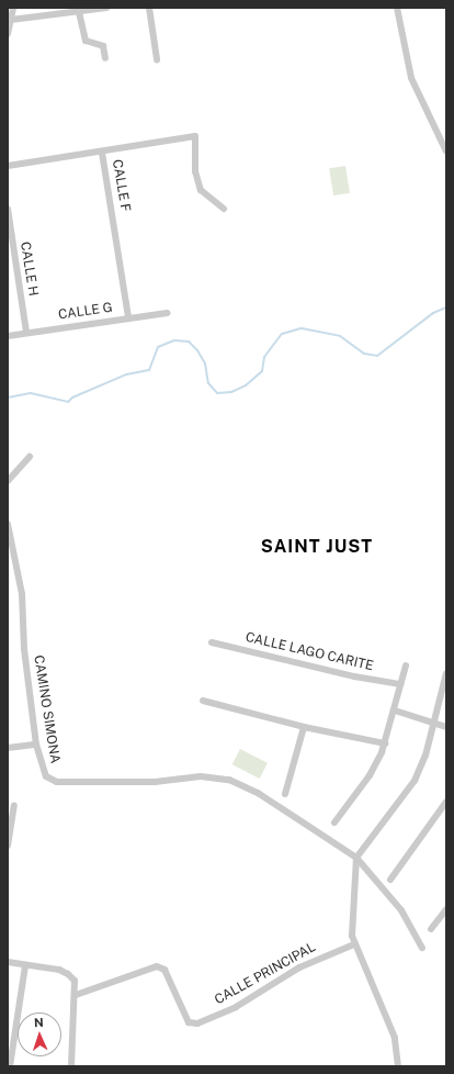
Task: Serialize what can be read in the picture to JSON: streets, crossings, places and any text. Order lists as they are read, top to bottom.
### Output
{
  "streets": {
    "street": [
      "CALLE F",
      "CALLE H",
      "CALLE G",
      "CALLE LAGO CARITE",
      "CAMINO SIMONA",
      "CALLE PRINCIPAL"
    ]
  },
  "crossings": [
    ["CALLE F", "CALLE G"],
    ["CALLE H", "CALLE G"]
  ],
  "districts": ["SAINT JUST"],
  "north": "top"
}
